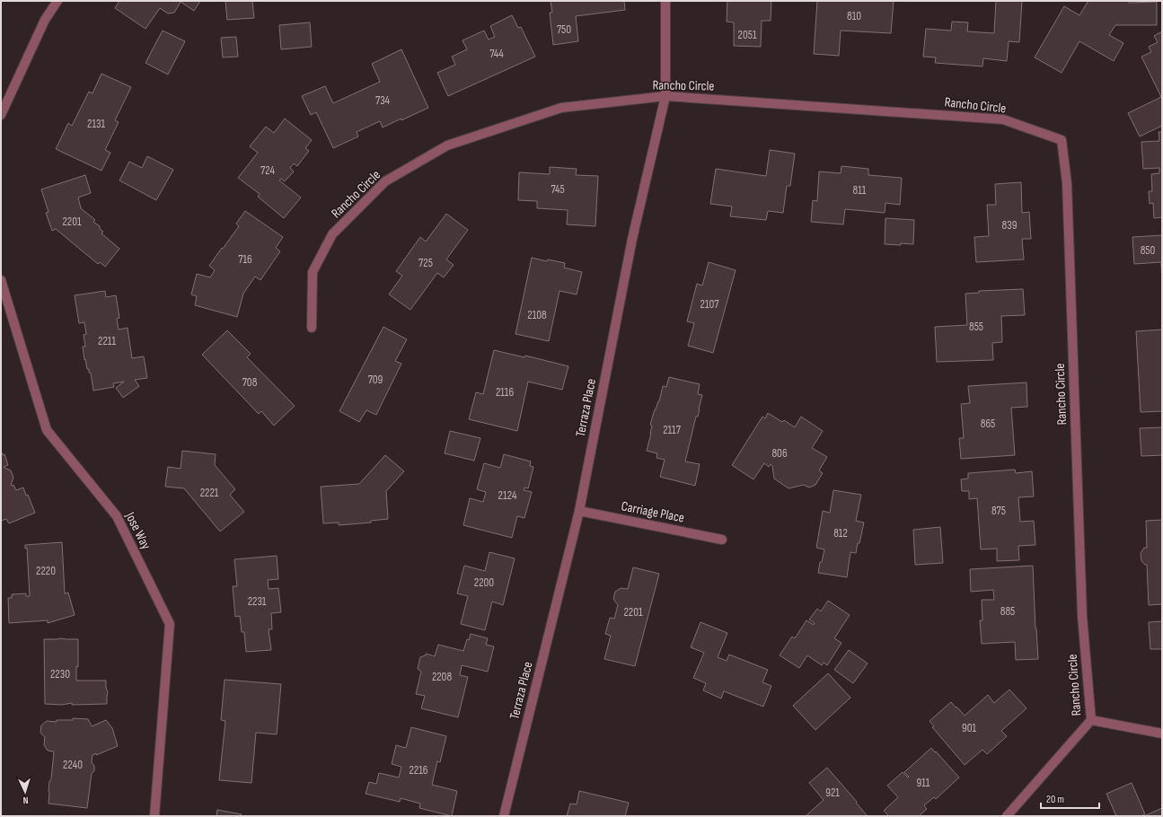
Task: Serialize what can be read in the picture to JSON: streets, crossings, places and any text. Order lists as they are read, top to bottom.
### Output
{
  "streets": {
    "street": [
      "Rancho Circle",
      "Terraza Place",
      "Carriage Place",
      "Jose Way"
    ]
  },
  "crossings": [
    ["Rancho Circle", "Terraza Place"],
    ["Terraza Place", "Carriage Place"]
  ],
  "house_numbers": [
    "810",
    "750",
    "2051",
    "744",
    "734",
    "2131",
    "724",
    "745",
    "811",
    "2201",
    "839",
    "850",
    "716",
    "725",
    "2107",
    "2108",
    "855",
    "2211",
    "709",
    "708",
    "2116",
    "865",
    "2117",
    "806",
    "2221",
    "2124",
    "875",
    "812",
    "2220",
    "2200",
    "2231",
    "885",
    "2201",
    "2230",
    "2208",
    "901",
    "2240",
    "2216",
    "911",
    "921"
  ],
  "scale_bar": "20 m",
  "north": "bottom"
}
